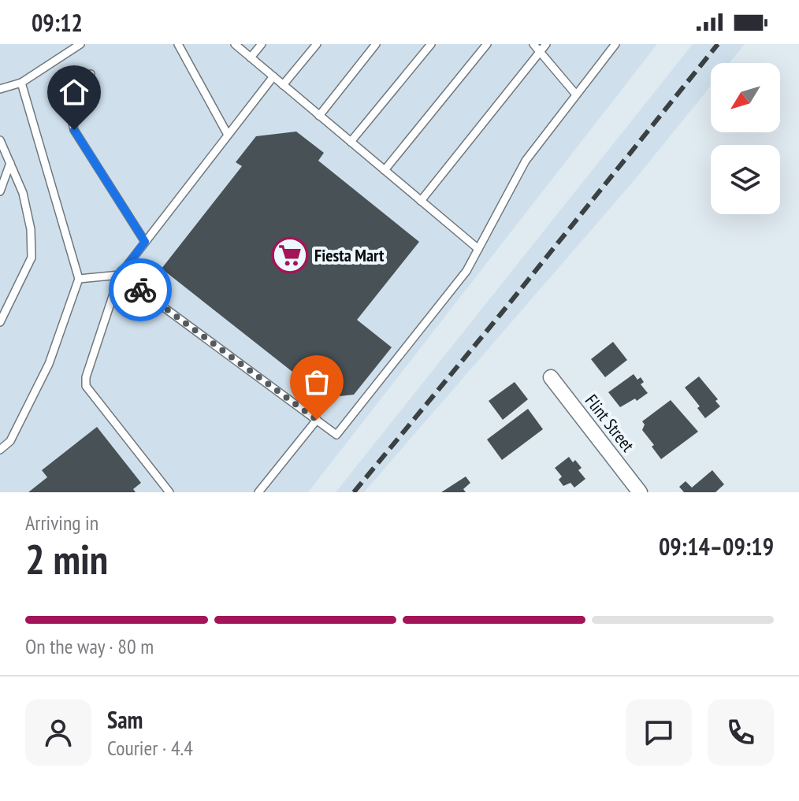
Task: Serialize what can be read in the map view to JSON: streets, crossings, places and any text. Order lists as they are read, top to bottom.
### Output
{
  "streets": {
    "street": ["Flint Street"]
  },
  "places": {
    "supermarket": ["Fiesta Mart"]
  },
  "north": "bottom left",
  "page": {
    "status": "09:12",
    "heading": ["2 min", "Arriving in", "09:14–09:19"],
    "panel": ["Sam", "Courier · 4.4"],
    "bar": "On the way · 80 m"
  }
}
